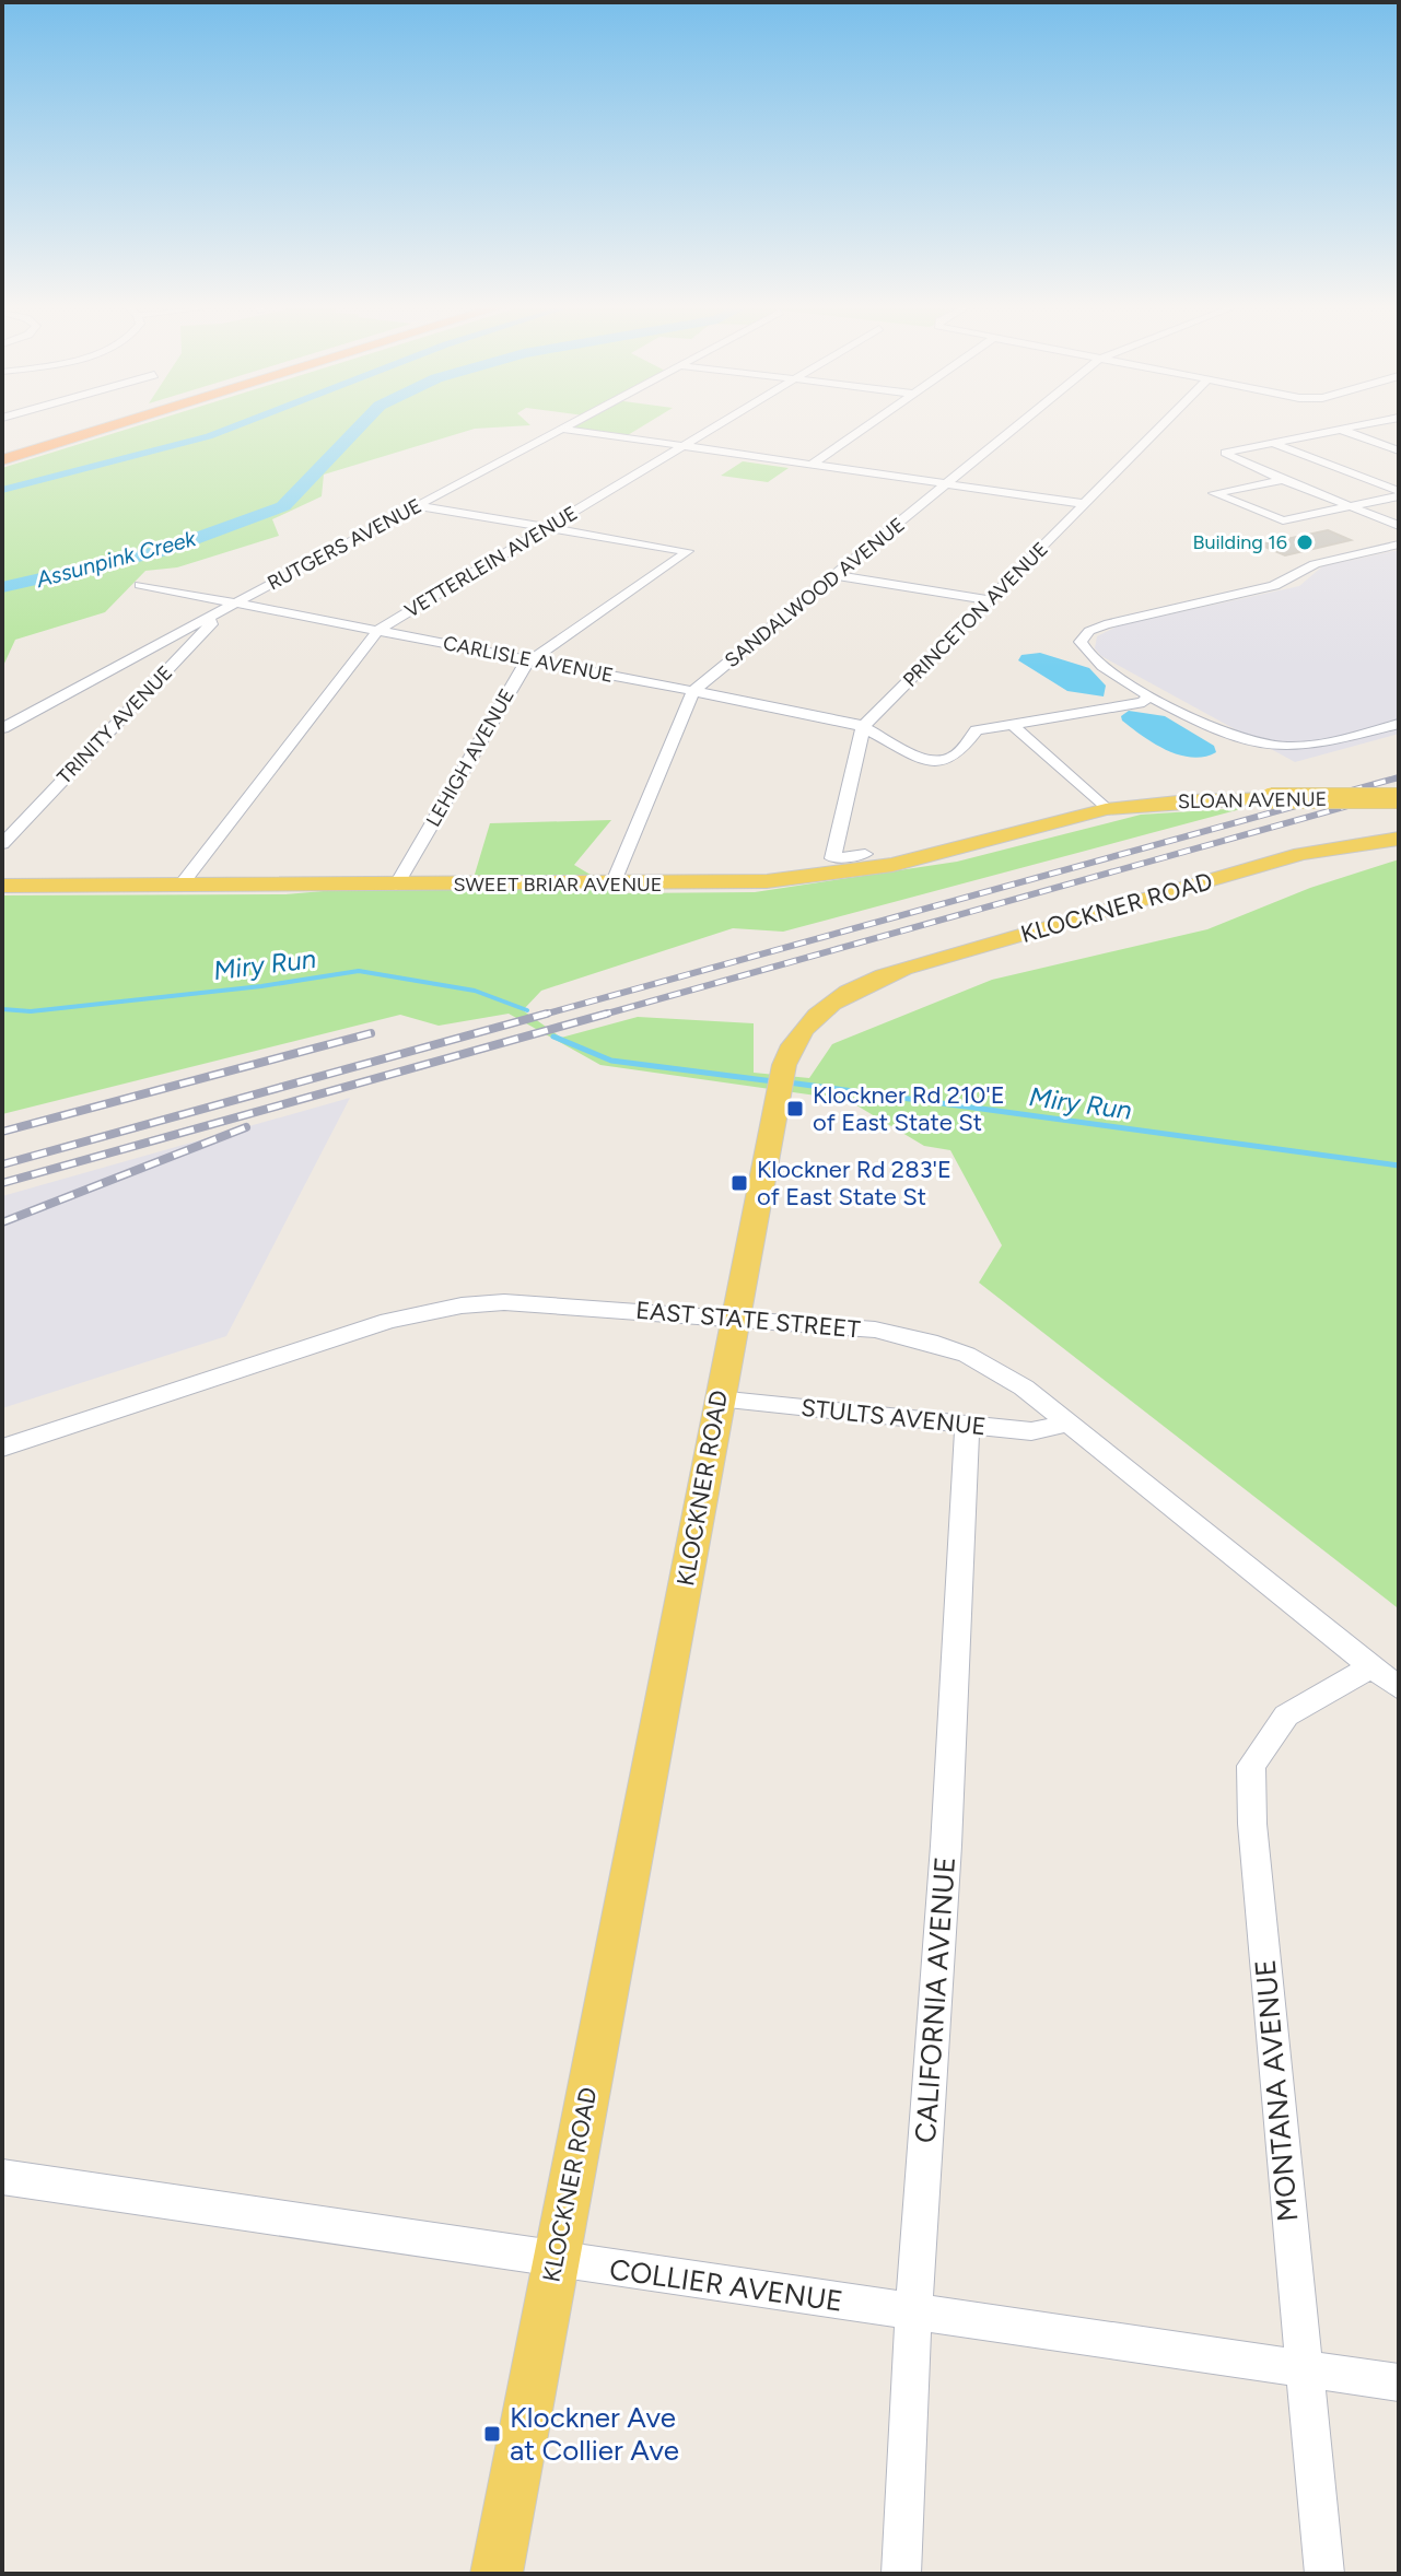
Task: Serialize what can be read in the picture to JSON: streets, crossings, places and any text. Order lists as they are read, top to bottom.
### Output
{
  "streets": {
    "main road": ["SLOAN AVENUE", "SWEET BRIAR AVENUE", "KLOCKNER ROAD"],
    "street": [
      "RUTGERS AVENUE",
      "VETTERLEIN AVENUE",
      "SANDALWOOD AVENUE",
      "PRINCETON AVENUE",
      "CARLISLE AVENUE",
      "TRINITY AVENUE",
      "LEHIGH AVENUE",
      "EAST STATE STREET",
      "STULTS AVENUE",
      "CALIFORNIA AVENUE",
      "MONTANA AVENUE",
      "COLLIER AVENUE"
    ]
  },
  "crossings": [
    ["RUTGERS AVENUE", "CARLISLE AVENUE"],
    ["RUTGERS AVENUE", "TRINITY AVENUE"],
    ["VETTERLEIN AVENUE", "CARLISLE AVENUE"],
    ["VETTERLEIN AVENUE", "LEHIGH AVENUE"],
    ["VETTERLEIN AVENUE", "SWEET BRIAR AVENUE"],
    ["SANDALWOOD AVENUE", "CARLISLE AVENUE"],
    ["SANDALWOOD AVENUE", "SWEET BRIAR AVENUE"],
    ["PRINCETON AVENUE", "CARLISLE AVENUE"],
    ["CARLISLE AVENUE", "TRINITY AVENUE"],
    ["CARLISLE AVENUE", "LEHIGH AVENUE"],
    ["LEHIGH AVENUE", "SWEET BRIAR AVENUE"],
    ["SLOAN AVENUE", "SWEET BRIAR AVENUE"],
    ["KLOCKNER ROAD", "EAST STATE STREET"],
    ["KLOCKNER ROAD", "STULTS AVENUE"],
    ["KLOCKNER ROAD", "COLLIER AVENUE"],
    ["EAST STATE STREET", "STULTS AVENUE"],
    ["EAST STATE STREET", "MONTANA AVENUE"],
    ["STULTS AVENUE", "CALIFORNIA AVENUE"],
    ["CALIFORNIA AVENUE", "COLLIER AVENUE"],
    ["MONTANA AVENUE", "COLLIER AVENUE"]
  ],
  "water": ["Assunpink Creek", "Miry Run"],
  "places": {
    "other": ["Building 16"],
    "transit": ["Klockner Rd 210'E of East State St", "Klockner Rd 283'E of East State St", "Klockner Ave at Collier Ave"]
  }
}
